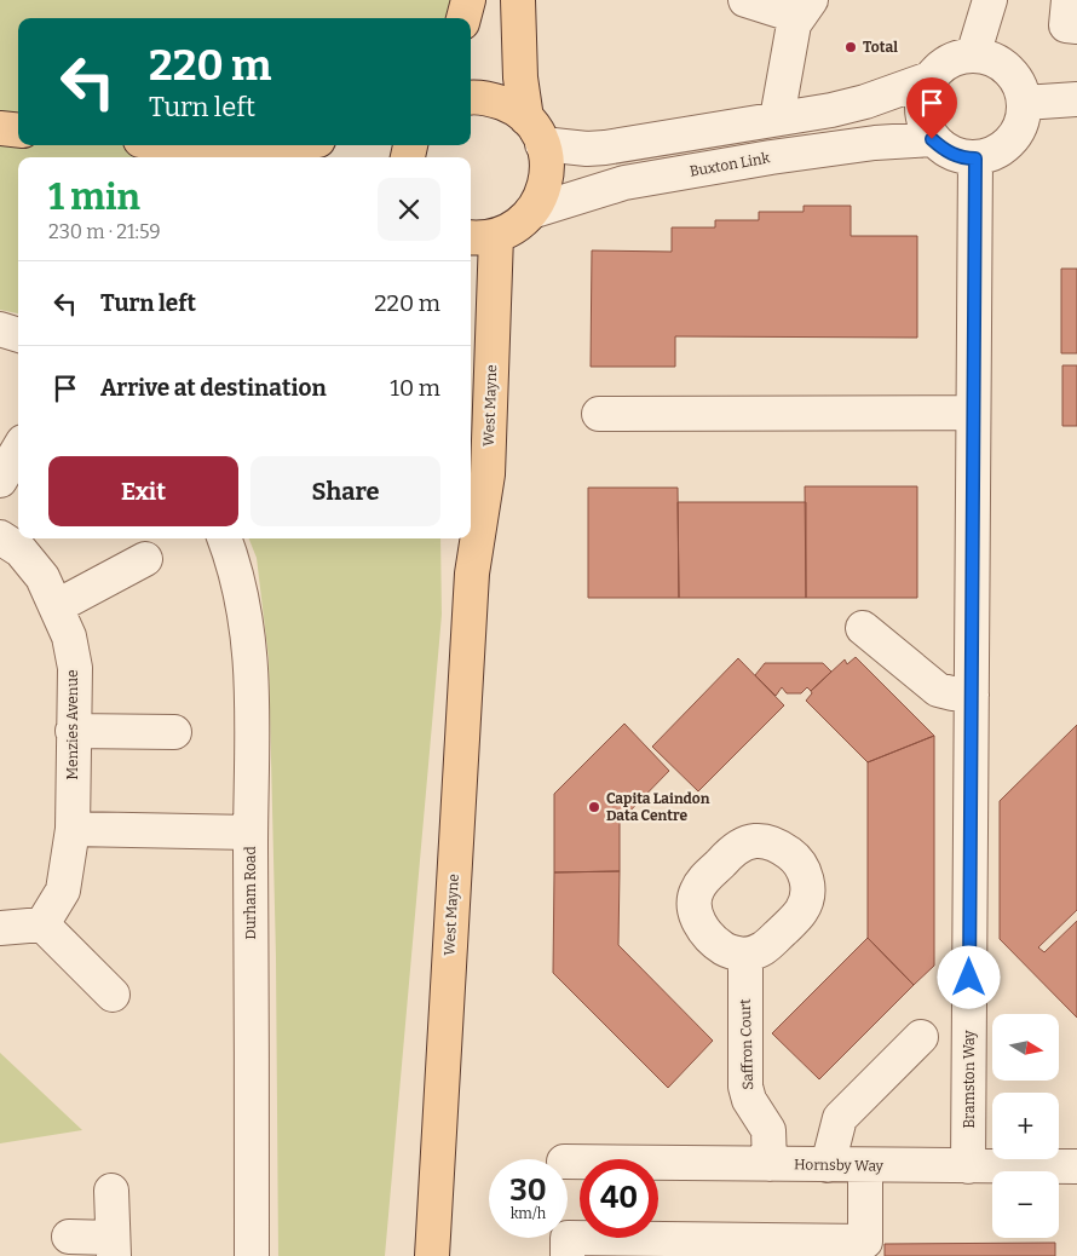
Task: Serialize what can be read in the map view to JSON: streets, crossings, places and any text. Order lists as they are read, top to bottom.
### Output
{
  "streets": {
    "main road": ["West Mayne"],
    "street": [
      "Buxton Link",
      "Menzies Avenue",
      "Durham Road",
      "Saffron Court",
      "Bramston Way",
      "Hornsby Way"
    ]
  },
  "crossings": [
    ["Buxton Link", "Bramston Way"],
    ["Saffron Court", "Hornsby Way"],
    ["Bramston Way", "Hornsby Way"]
  ],
  "places": ["Total", "Capita Laindon Data Centre"],
  "north": "right",
  "page": {
    "turn": ["220 m", "Turn left"],
    "heading": ["1 min", "230 m · 21:59"],
    "list": [
      {
        "name": "Turn left",
        "value": "220 m"
      },
      {
        "name": "Arrive at destination",
        "value": "10 m"
      }
    ],
    "buttons": ["Exit", "Share"],
    "map_buttons": ["+", "−"],
    "speed": "30 km/h",
    "limit": "40"
  }
}
